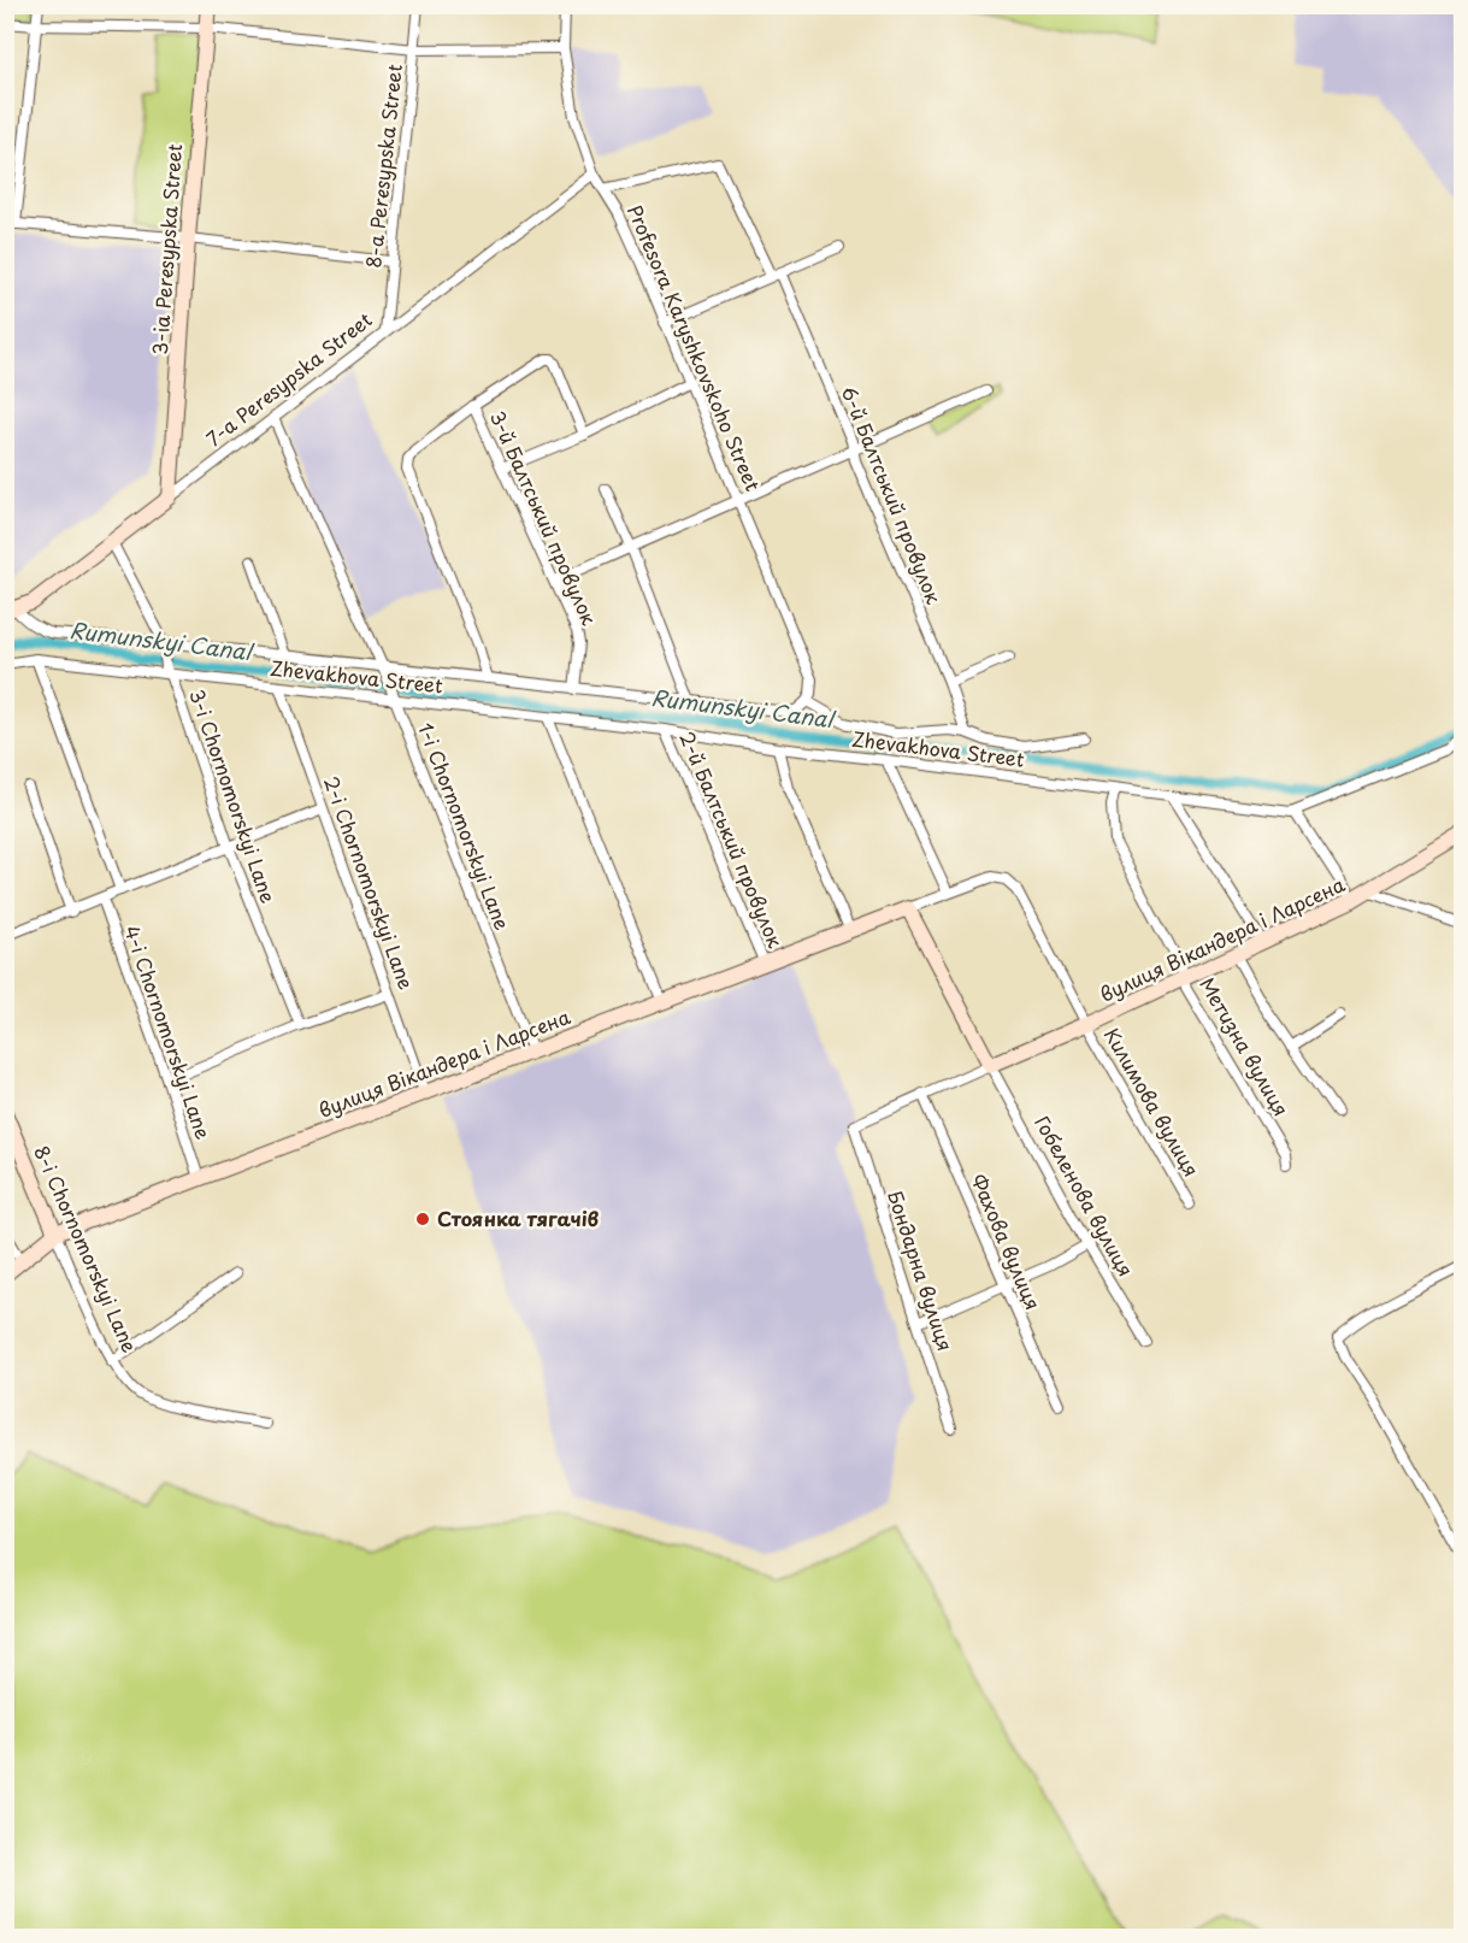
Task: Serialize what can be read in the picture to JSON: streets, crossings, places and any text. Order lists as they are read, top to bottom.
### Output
{
  "streets": {
    "street": [
      "8-a Peresypska Street",
      "3-ia Peresypska Street",
      "Profesora Karyshkovskoho Street",
      "7-a Peresypska Street",
      "6-й Балтський провулок",
      "3-й Балтський провулок",
      "Zhevakhova Street",
      "3-i Chornomorskyi Lane",
      "1-i Chornomorskyi Lane",
      "2-й Балтський провулок",
      "2-i Chornomorskyi Lane",
      "вулиця Вікандера і Ларсена",
      "4-i Chornomorskyi Lane",
      "Метизна вулиця",
      "Килимова вулиця",
      "Гобеленова вулиця",
      "Фахова вулиця",
      "8-i Chornomorskyi Lane",
      "Бондарна вулиця"
    ]
  },
  "crossings": [
    ["8-a Peresypska Street", "7-a Peresypska Street"],
    ["3-ia Peresypska Street", "7-a Peresypska Street"],
    ["Profesora Karyshkovskoho Street", "7-a Peresypska Street"],
    ["Profesora Karyshkovskoho Street", "6-й Балтський провулок"],
    ["Profesora Karyshkovskoho Street", "Zhevakhova Street"],
    ["7-a Peresypska Street", "Zhevakhova Street"],
    ["7-a Peresypska Street", "3-i Chornomorskyi Lane"],
    ["7-a Peresypska Street", "1-i Chornomorskyi Lane"],
    ["6-й Балтський провулок", "Zhevakhova Street"],
    ["3-й Балтський провулок", "Zhevakhova Street"],
    ["Zhevakhova Street", "3-i Chornomorskyi Lane"],
    ["Zhevakhova Street", "1-i Chornomorskyi Lane"],
    ["Zhevakhova Street", "2-й Балтський провулок"],
    ["Zhevakhova Street", "2-i Chornomorskyi Lane"],
    ["Zhevakhova Street", "Метизна вулиця"],
    ["1-i Chornomorskyi Lane", "вулиця Вікандера і Ларсена"],
    ["2-й Балтський провулок", "вулиця Вікандера і Ларсена"],
    ["2-i Chornomorskyi Lane", "вулиця Вікандера і Ларсена"],
    ["вулиця Вікандера і Ларсена", "4-i Chornomorskyi Lane"],
    ["вулиця Вікандера і Ларсена", "Метизна вулиця"],
    ["вулиця Вікандера і Ларсена", "Килимова вулиця"],
    ["вулиця Вікандера і Ларсена", "Гобеленова вулиця"],
    ["вулиця Вікандера і Ларсена", "Фахова вулиця"],
    ["вулиця Вікандера і Ларсена", "8-i Chornomorskyi Lane"],
    ["вулиця Вікандера і Ларсена", "Бондарна вулиця"]
  ],
  "water": ["Rumunskyi Canal"],
  "places": ["Стоянка тягачів"]
}
